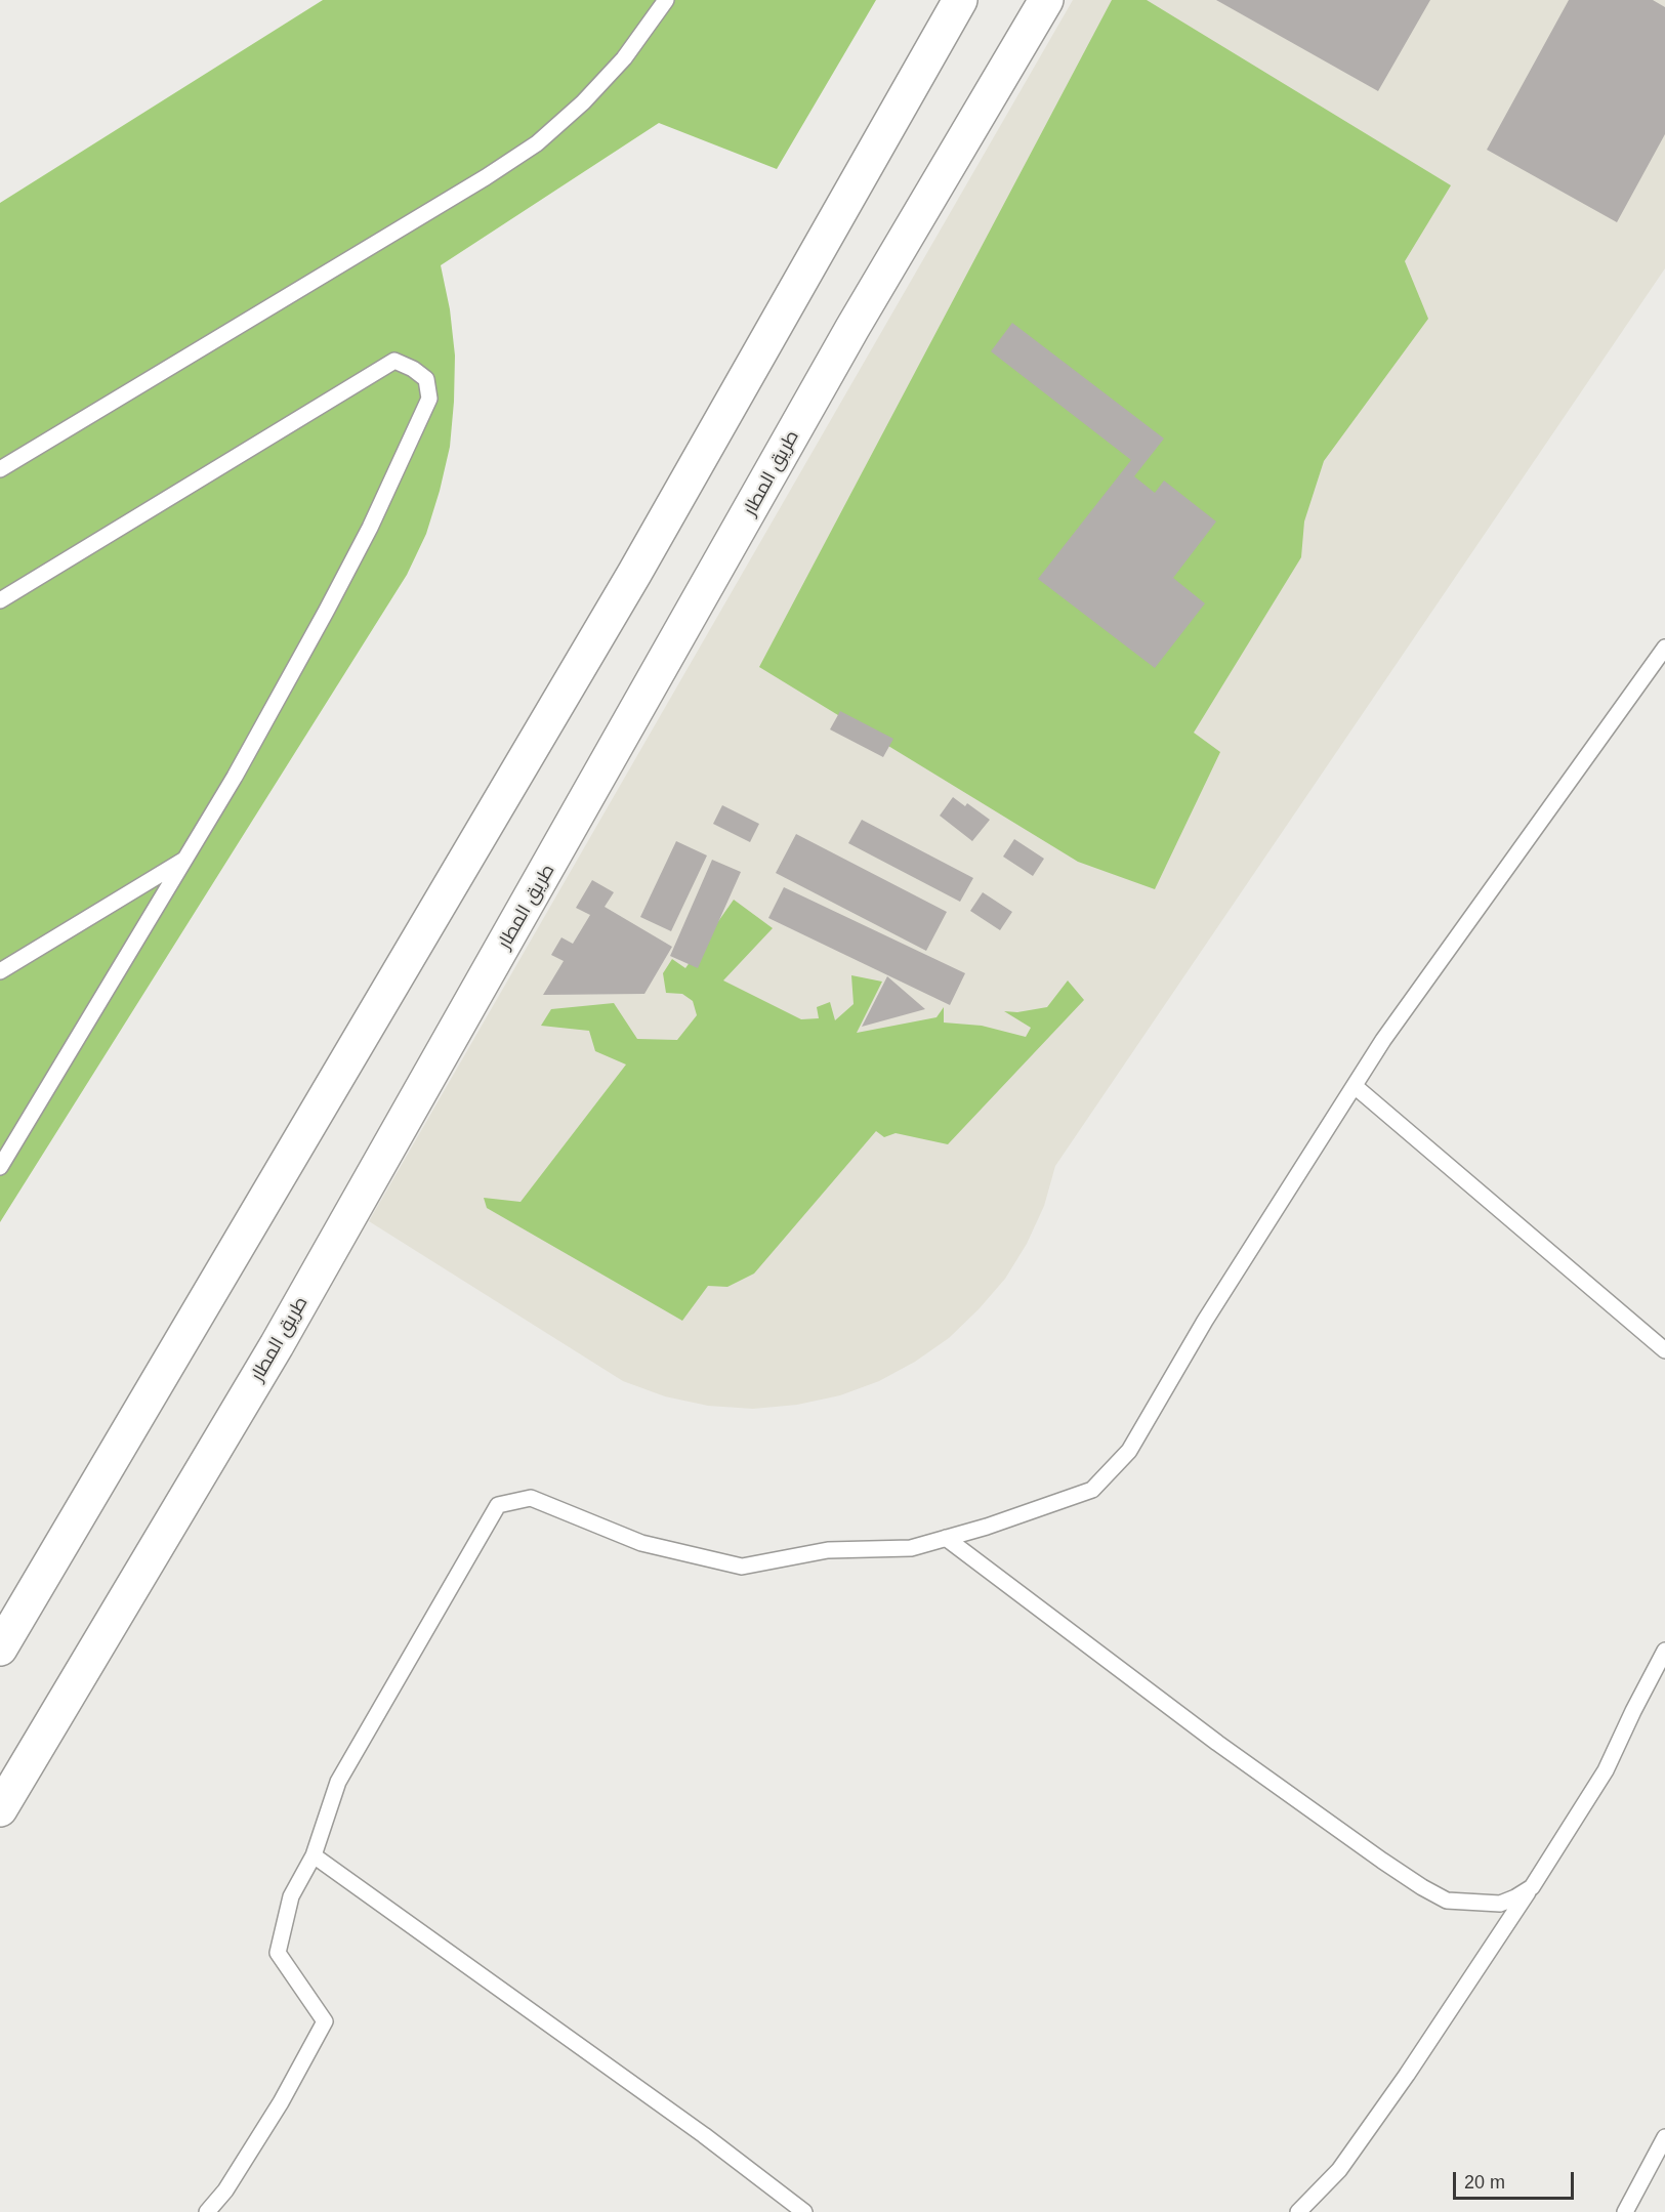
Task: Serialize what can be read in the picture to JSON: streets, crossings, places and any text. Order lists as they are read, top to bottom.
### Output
{
  "streets": {
    "highway": ["طريق المطار"]
  },
  "scale_bar": "20 m"
}
